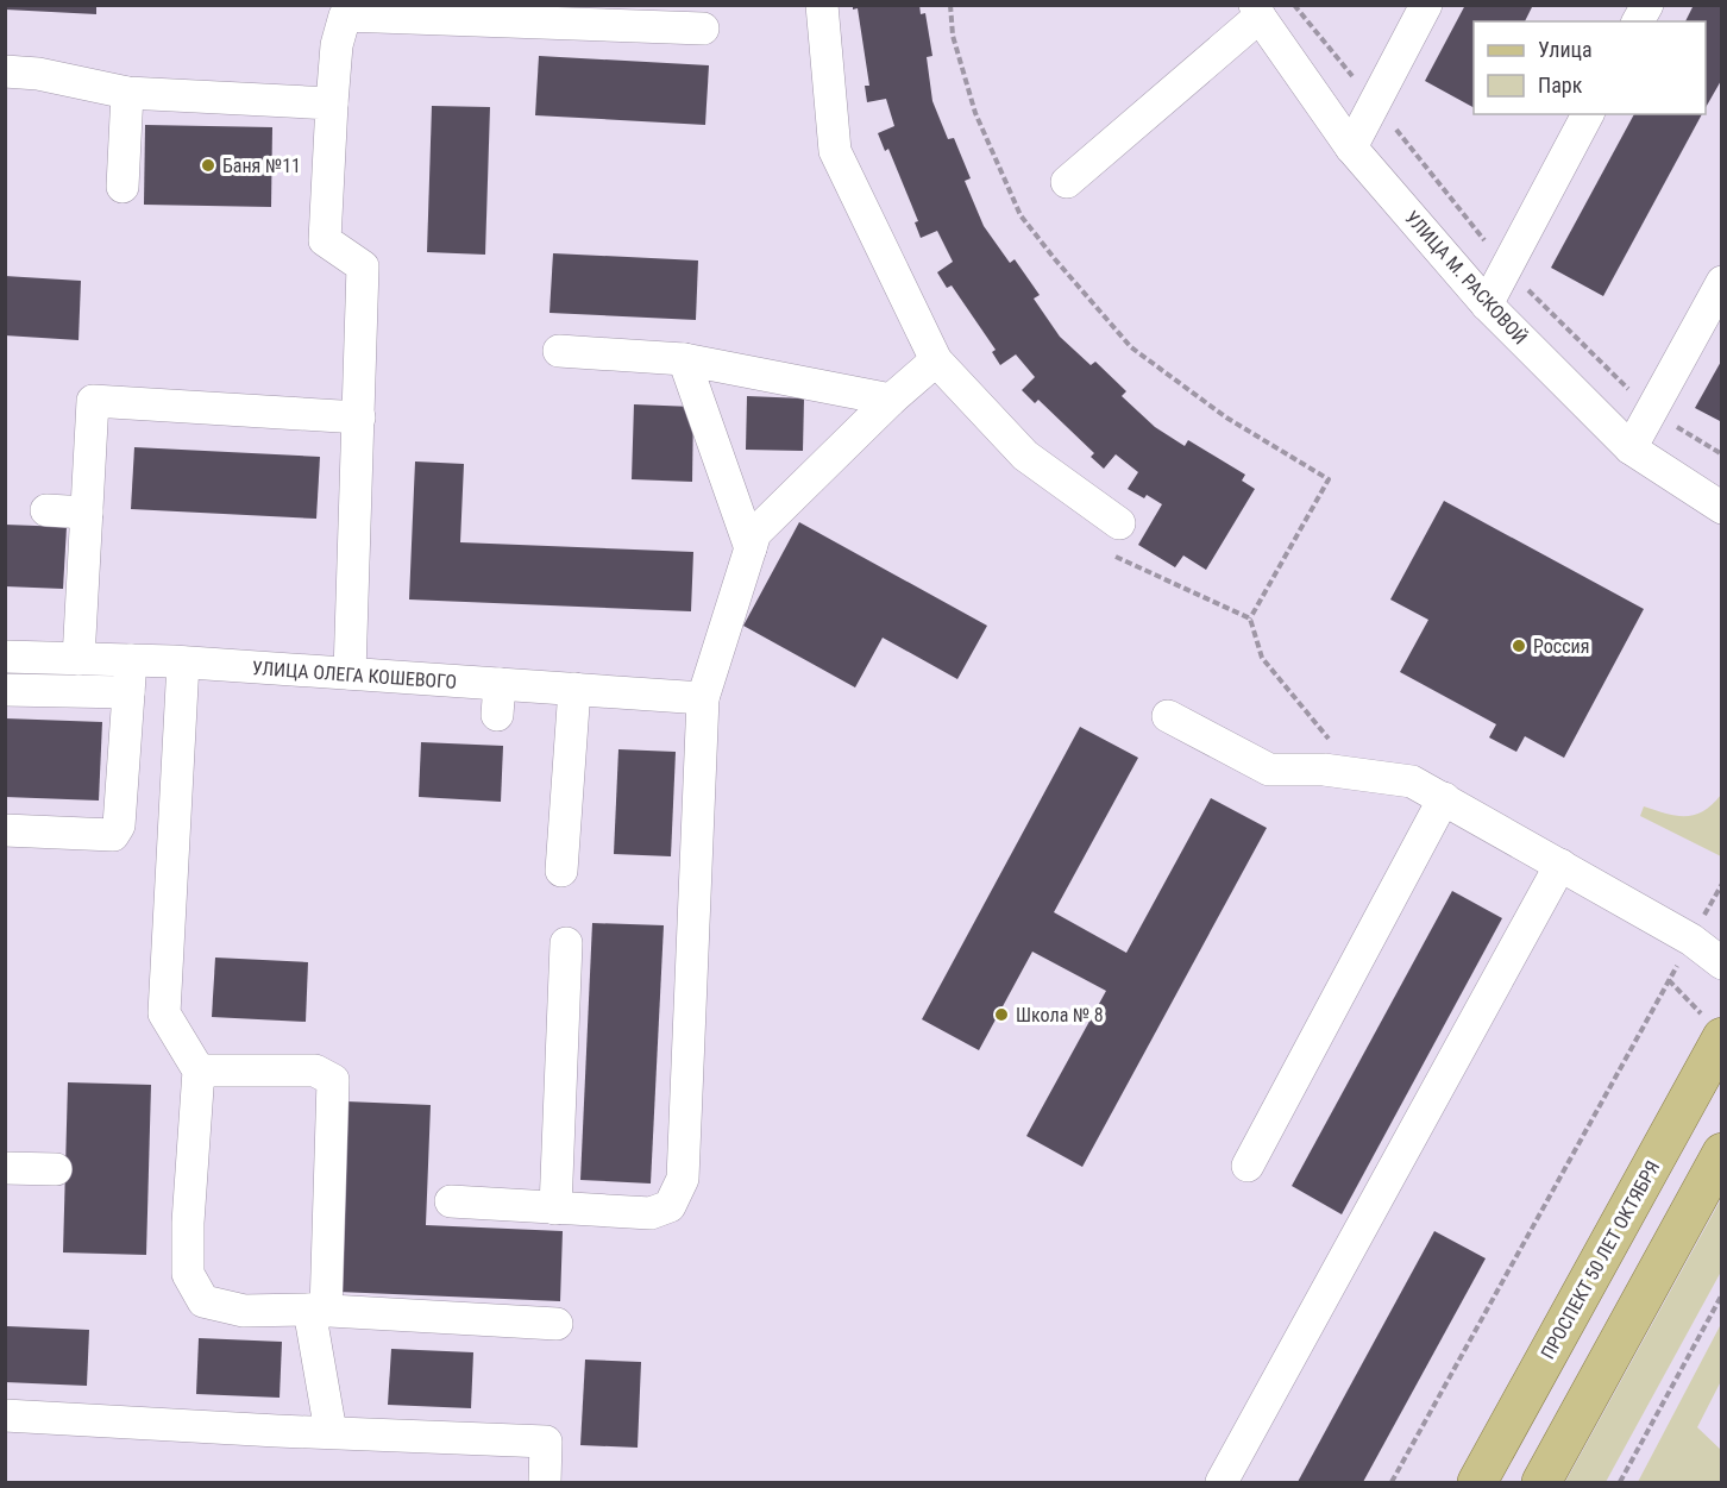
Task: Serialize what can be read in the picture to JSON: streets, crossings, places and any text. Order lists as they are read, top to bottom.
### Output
{
  "streets": {
    "main road": ["ПРОСПЕКТ 50 ЛЕТ ОКТЯБРЯ"],
    "street": ["УЛИЦА М. РАСКОВОЙ", "УЛИЦА ОЛЕГА КОШЕВОГО"]
  },
  "places": ["Баня №11", "Россия", "Школа № 8"],
  "legend": ["Улица", "Парк"]
}
